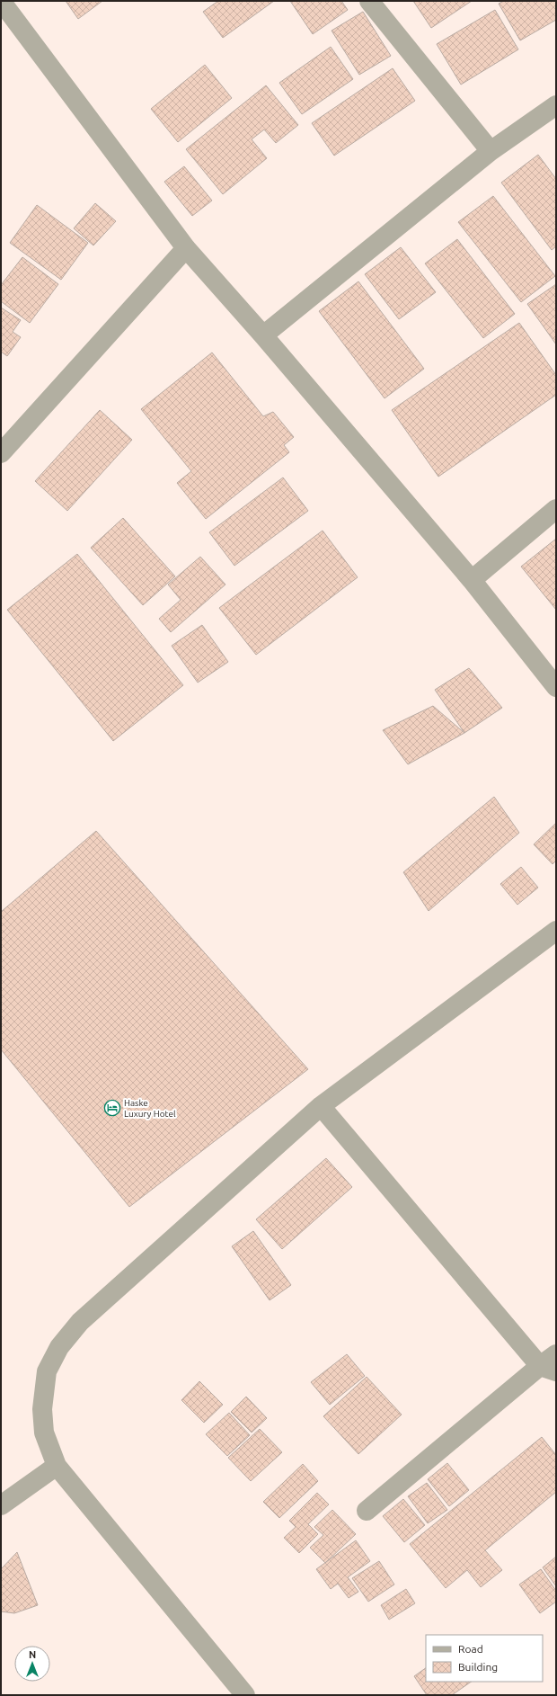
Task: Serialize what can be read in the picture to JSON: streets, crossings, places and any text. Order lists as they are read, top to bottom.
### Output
{
  "places": {
    "hotel": ["Haske Luxury Hotel"]
  },
  "legend": ["Road", "Building"],
  "north": "top"
}
